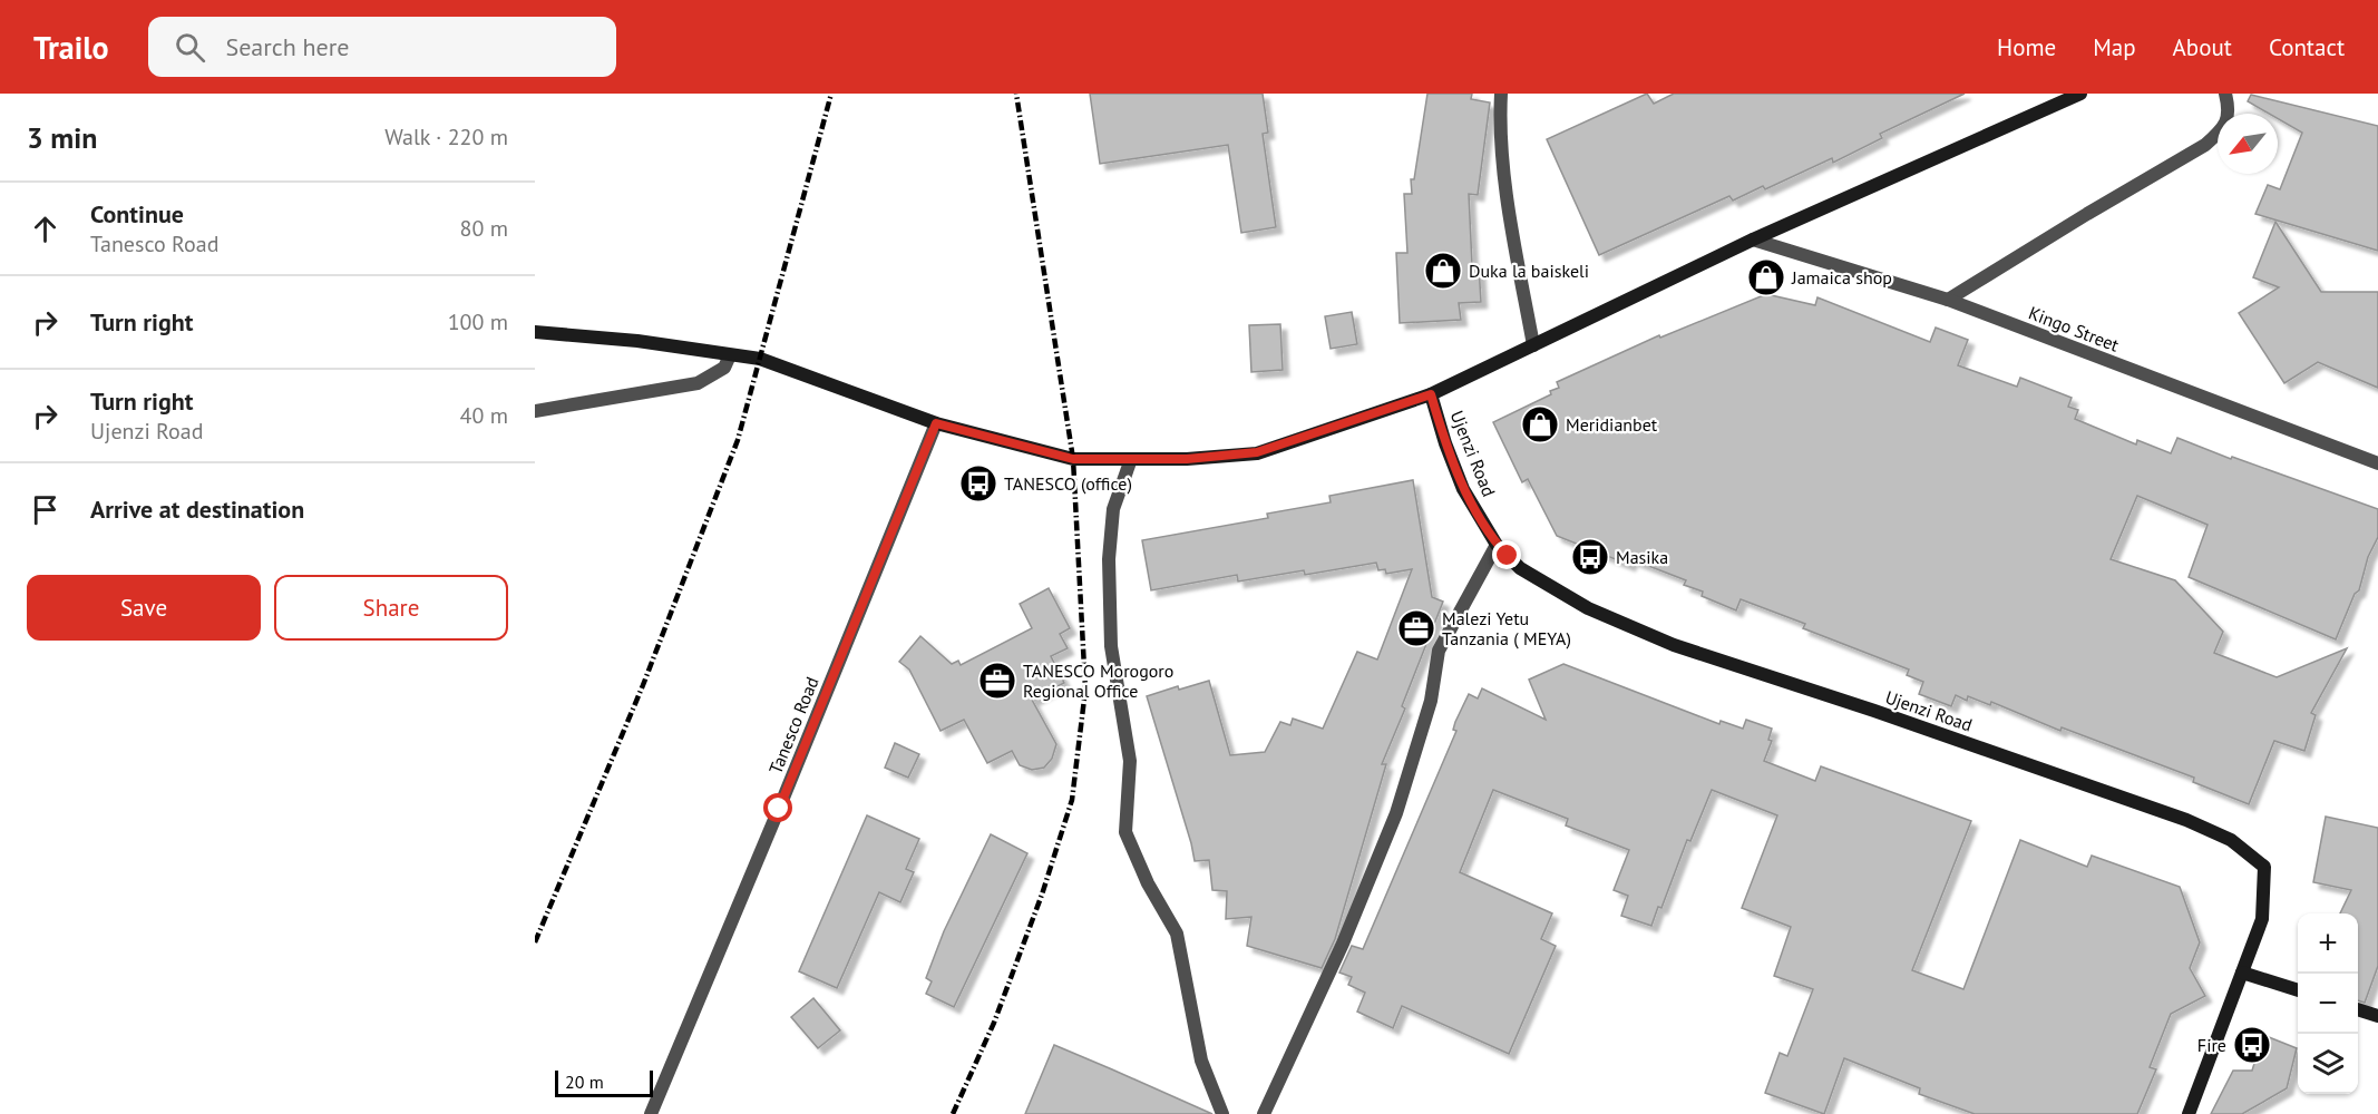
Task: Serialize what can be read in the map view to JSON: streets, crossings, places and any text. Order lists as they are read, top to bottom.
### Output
{
  "streets": {
    "main road": ["Ujenzi Road"],
    "street": ["Kingo Street", "Tanesco Road"]
  },
  "places": {
    "shop": ["Duka la baiskeli", "Jamaica shop", "Meridianbet"],
    "bus stop": ["TANESCO (office)", "Masika", "Fire"],
    "office": ["Malezi Yetu Tanzania ( MEYA)", "TANESCO Morogoro Regional Office"]
  },
  "scale_bar": "20 m",
  "north": "bottom left",
  "page": {
    "header": "Trailo",
    "search": "Search here",
    "nav": [
      "Home",
      "Map",
      "About",
      "Contact"
    ],
    "heading": ["3 min", "Walk · 220 m"],
    "list": [
      ["Continue", "Tanesco Road", "80 m"],
      ["Turn right", "100 m"],
      ["Turn right", "Ujenzi Road", "40 m"],
      "Arrive at destination"
    ],
    "buttons": ["Save", "Share"],
    "map_buttons": ["+", "−"],
    "scale": "20 m"
  }
}
